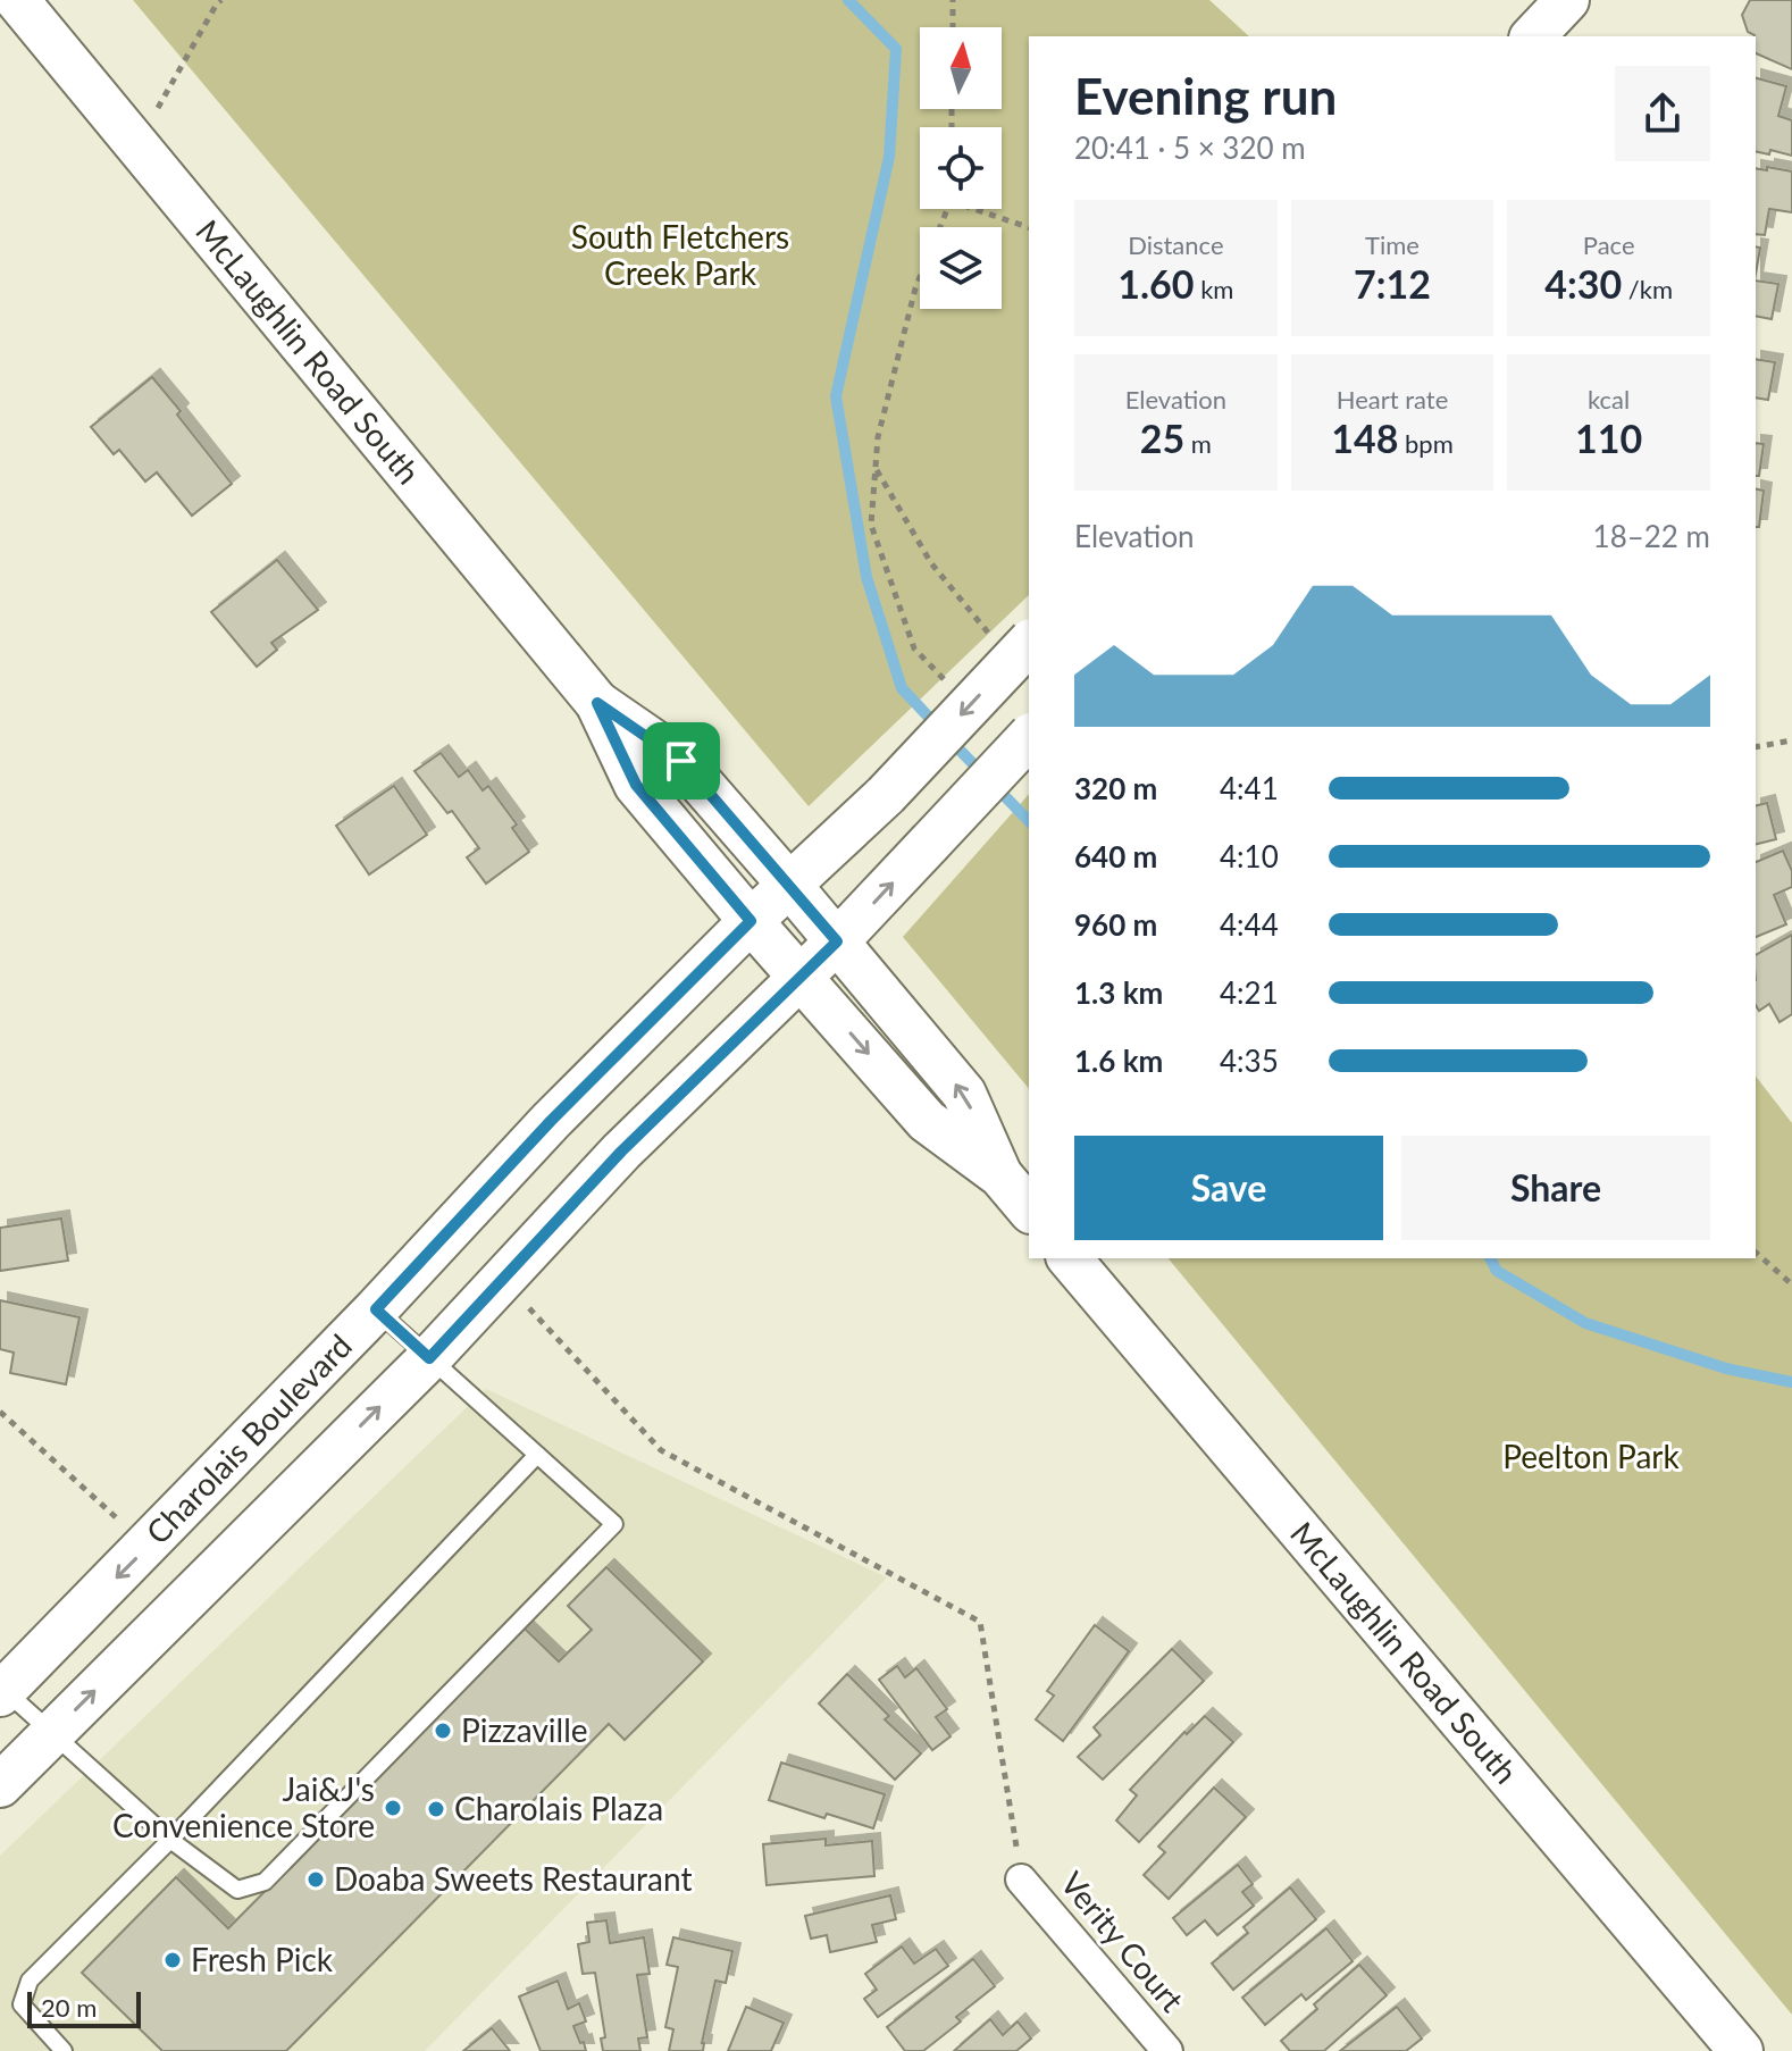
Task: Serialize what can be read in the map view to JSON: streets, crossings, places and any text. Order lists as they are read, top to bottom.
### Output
{
  "streets": {
    "main road": ["McLaughlin Road South", "Charolais Boulevard"],
    "street": ["Verity Court"]
  },
  "crossings": [
    ["McLaughlin Road South", "Charolais Boulevard"]
  ],
  "parks": ["South Fletchers Creek Park", "Peelton Park"],
  "places": [
    "Pizzaville",
    "Jai&J's Convenience Store",
    "Charolais Plaza",
    "Doaba Sweets Restaurant",
    "Fresh Pick"
  ],
  "scale_bar": "20 m",
  "north": "top",
  "page": {
    "heading": ["Evening run", "20:41 · 5 × 320 m"],
    "stats": [
      ["Distance", "1.60 km"],
      ["Time", "7:12"],
      ["Pace", "4:30 /km"],
      ["Elevation", "25 m"],
      ["Heart rate", "148 bpm"],
      ["kcal", "110"]
    ],
    "chart": ["Elevation", "18–22 m"],
    "list": [
      {
        "name": "320 m",
        "note": "4:41"
      },
      {
        "name": "640 m",
        "note": "4:10"
      },
      {
        "name": "960 m",
        "note": "4:44"
      },
      {
        "name": "1.3 km",
        "note": "4:21"
      },
      {
        "name": "1.6 km",
        "note": "4:35"
      }
    ],
    "buttons": ["Save", "Share"],
    "scale": "20 m"
  }
}
